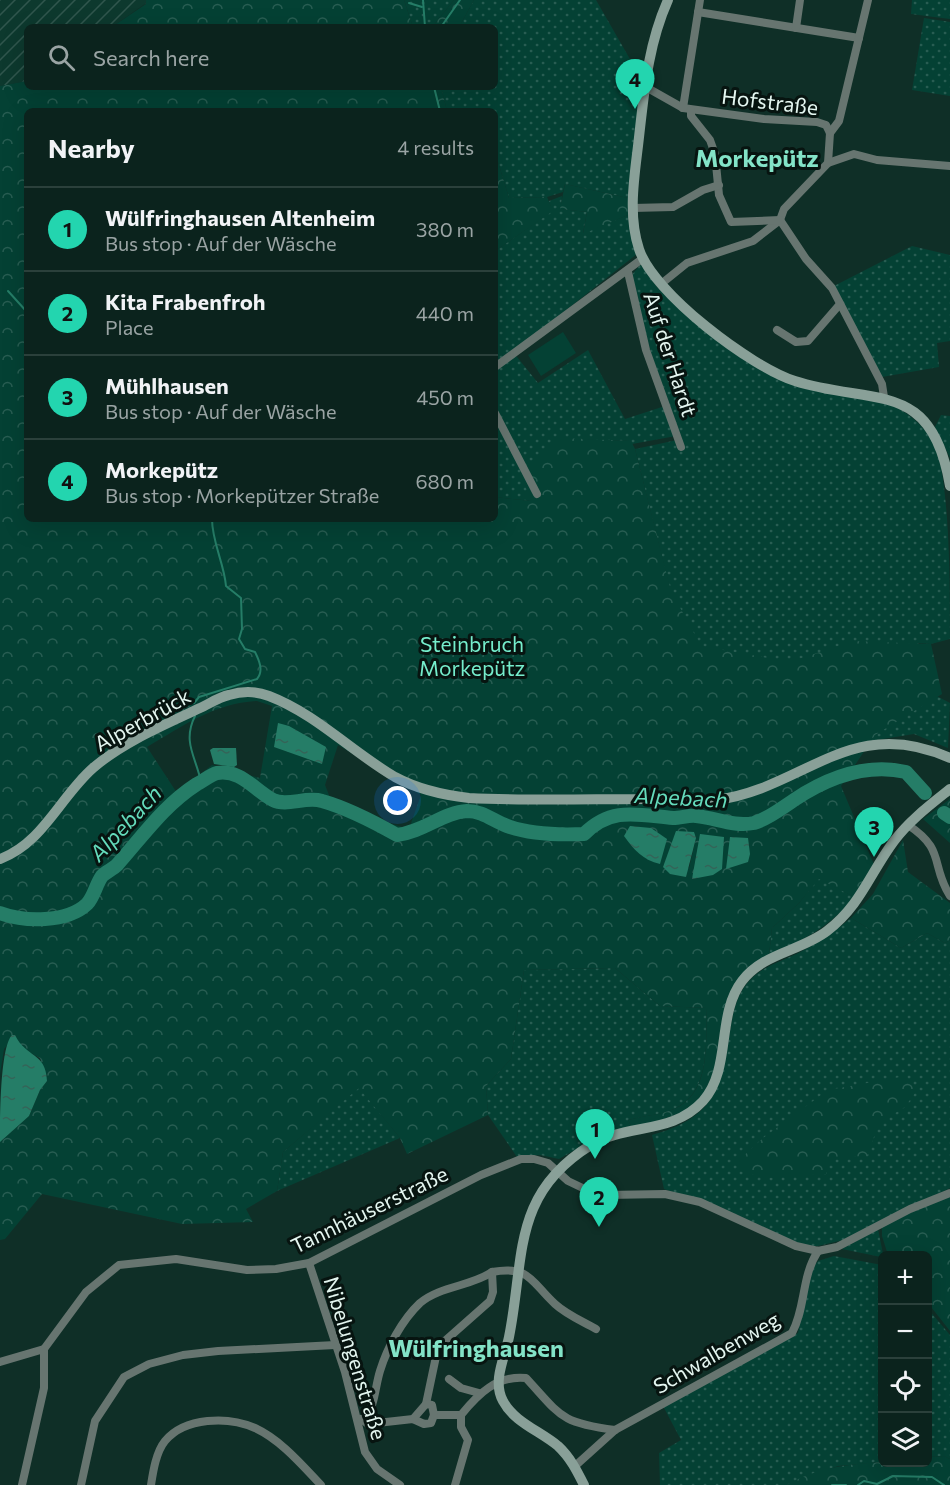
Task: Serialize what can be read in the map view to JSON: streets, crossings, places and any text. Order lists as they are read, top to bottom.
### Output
{
  "streets": {
    "street": [
      "Hofstraße",
      "Auf der Hardt",
      "Alperbrück",
      "Tannhäuserstraße",
      "Schwalbenweg",
      "Nibelungenstraße"
    ]
  },
  "crossings": [
    ["Tannhäuserstraße", "Schwalbenweg"],
    ["Tannhäuserstraße", "Nibelungenstraße"]
  ],
  "districts": ["Morkepütz", "Wülfringhausen"],
  "water": ["Alpebach"],
  "parks": ["Steinbruch Morkepütz"],
  "page": {
    "search": "Search here",
    "pins": [
      "4",
      "3",
      "1",
      "2"
    ],
    "heading": ["Nearby", "4 results"],
    "list": [
      {
        "mark": "1",
        "name": "Wülfringhausen Altenheim",
        "note": "Bus stop · Auf der Wäsche",
        "value": "380 m"
      },
      {
        "mark": "2",
        "name": "Kita Frabenfroh",
        "note": "Place",
        "value": "440 m"
      },
      {
        "mark": "3",
        "name": "Mühlhausen",
        "note": "Bus stop · Auf der Wäsche",
        "value": "450 m"
      },
      {
        "mark": "4",
        "name": "Morkepütz",
        "note": "Bus stop · Morkepützer Straße",
        "value": "680 m"
      }
    ],
    "map_buttons": ["+", "−"]
  }
}
